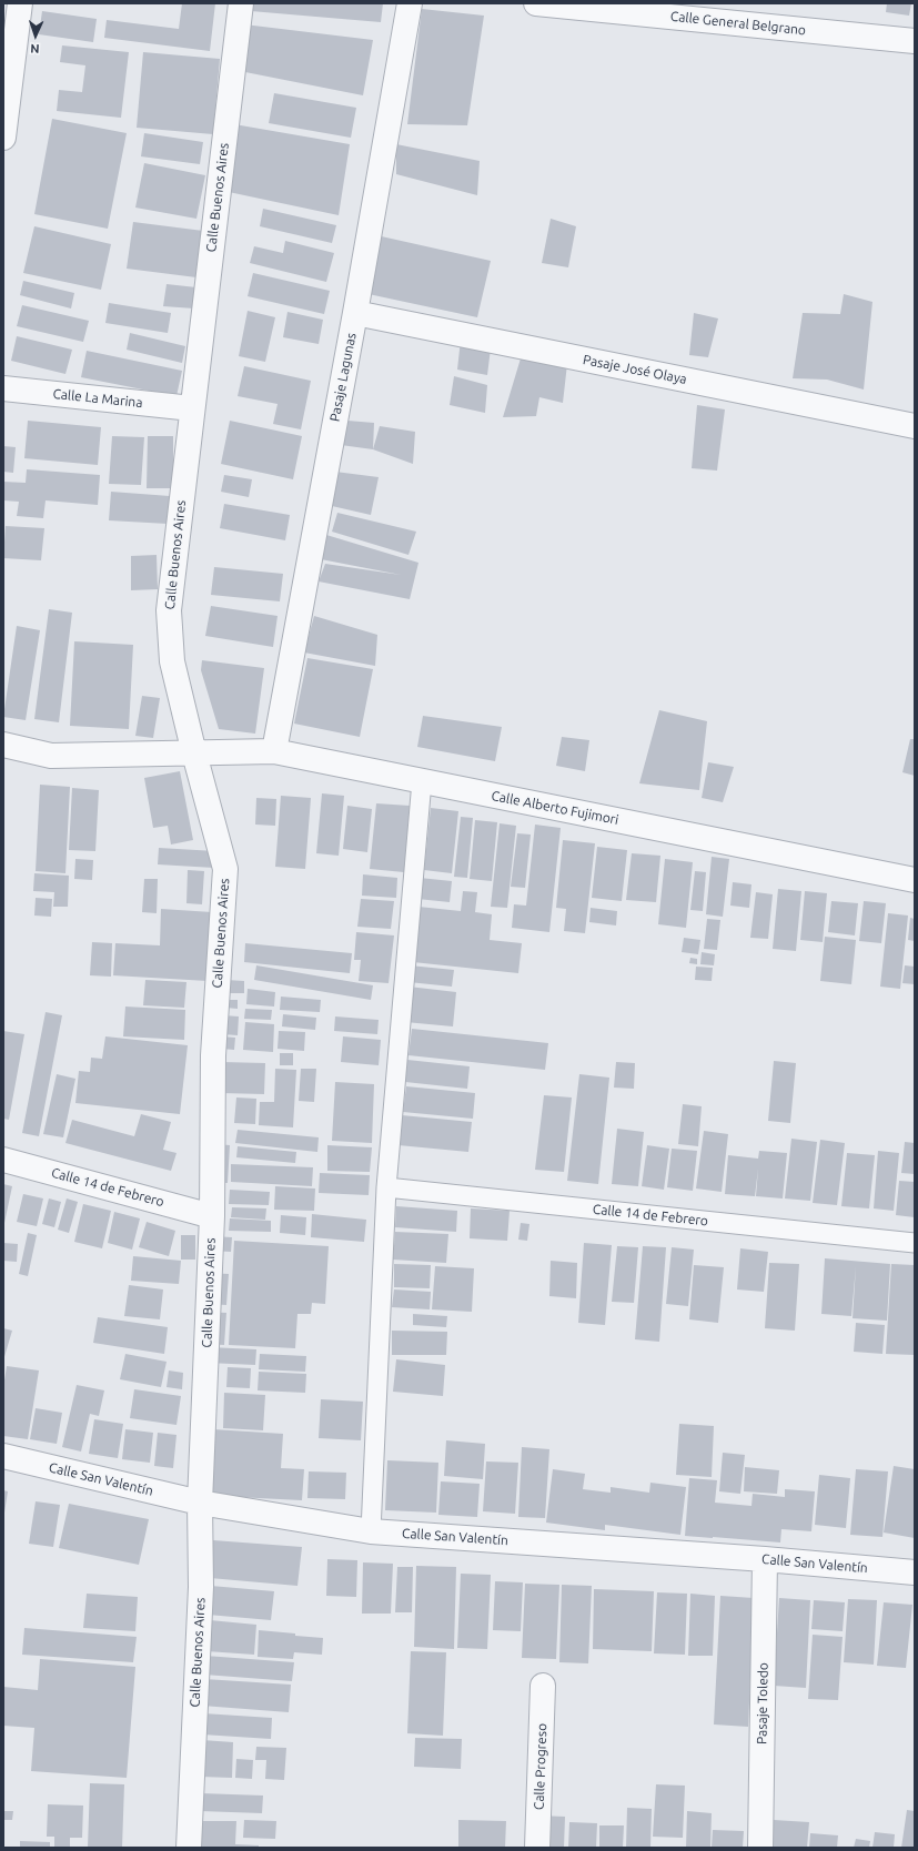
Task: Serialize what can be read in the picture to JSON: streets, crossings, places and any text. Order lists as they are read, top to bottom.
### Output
{
  "streets": {
    "street": [
      "Calle General Belgrano",
      "Calle Buenos Aires",
      "Pasaje José Olaya",
      "Pasaje Lagunas",
      "Calle La Marina",
      "Calle Alberto Fujimori",
      "Calle 14 de Febrero",
      "Calle San Valentín",
      "Pasaje Toledo",
      "Calle Progreso"
    ]
  },
  "crossings": [
    ["Calle Buenos Aires", "Calle La Marina"],
    ["Calle Buenos Aires", "Calle Alberto Fujimori"],
    ["Calle Buenos Aires", "Calle 14 de Febrero"],
    ["Calle Buenos Aires", "Calle San Valentín"],
    ["Pasaje José Olaya", "Pasaje Lagunas"],
    ["Pasaje Lagunas", "Calle Alberto Fujimori"],
    ["Calle San Valentín", "Pasaje Toledo"]
  ],
  "north": "bottom"
}
